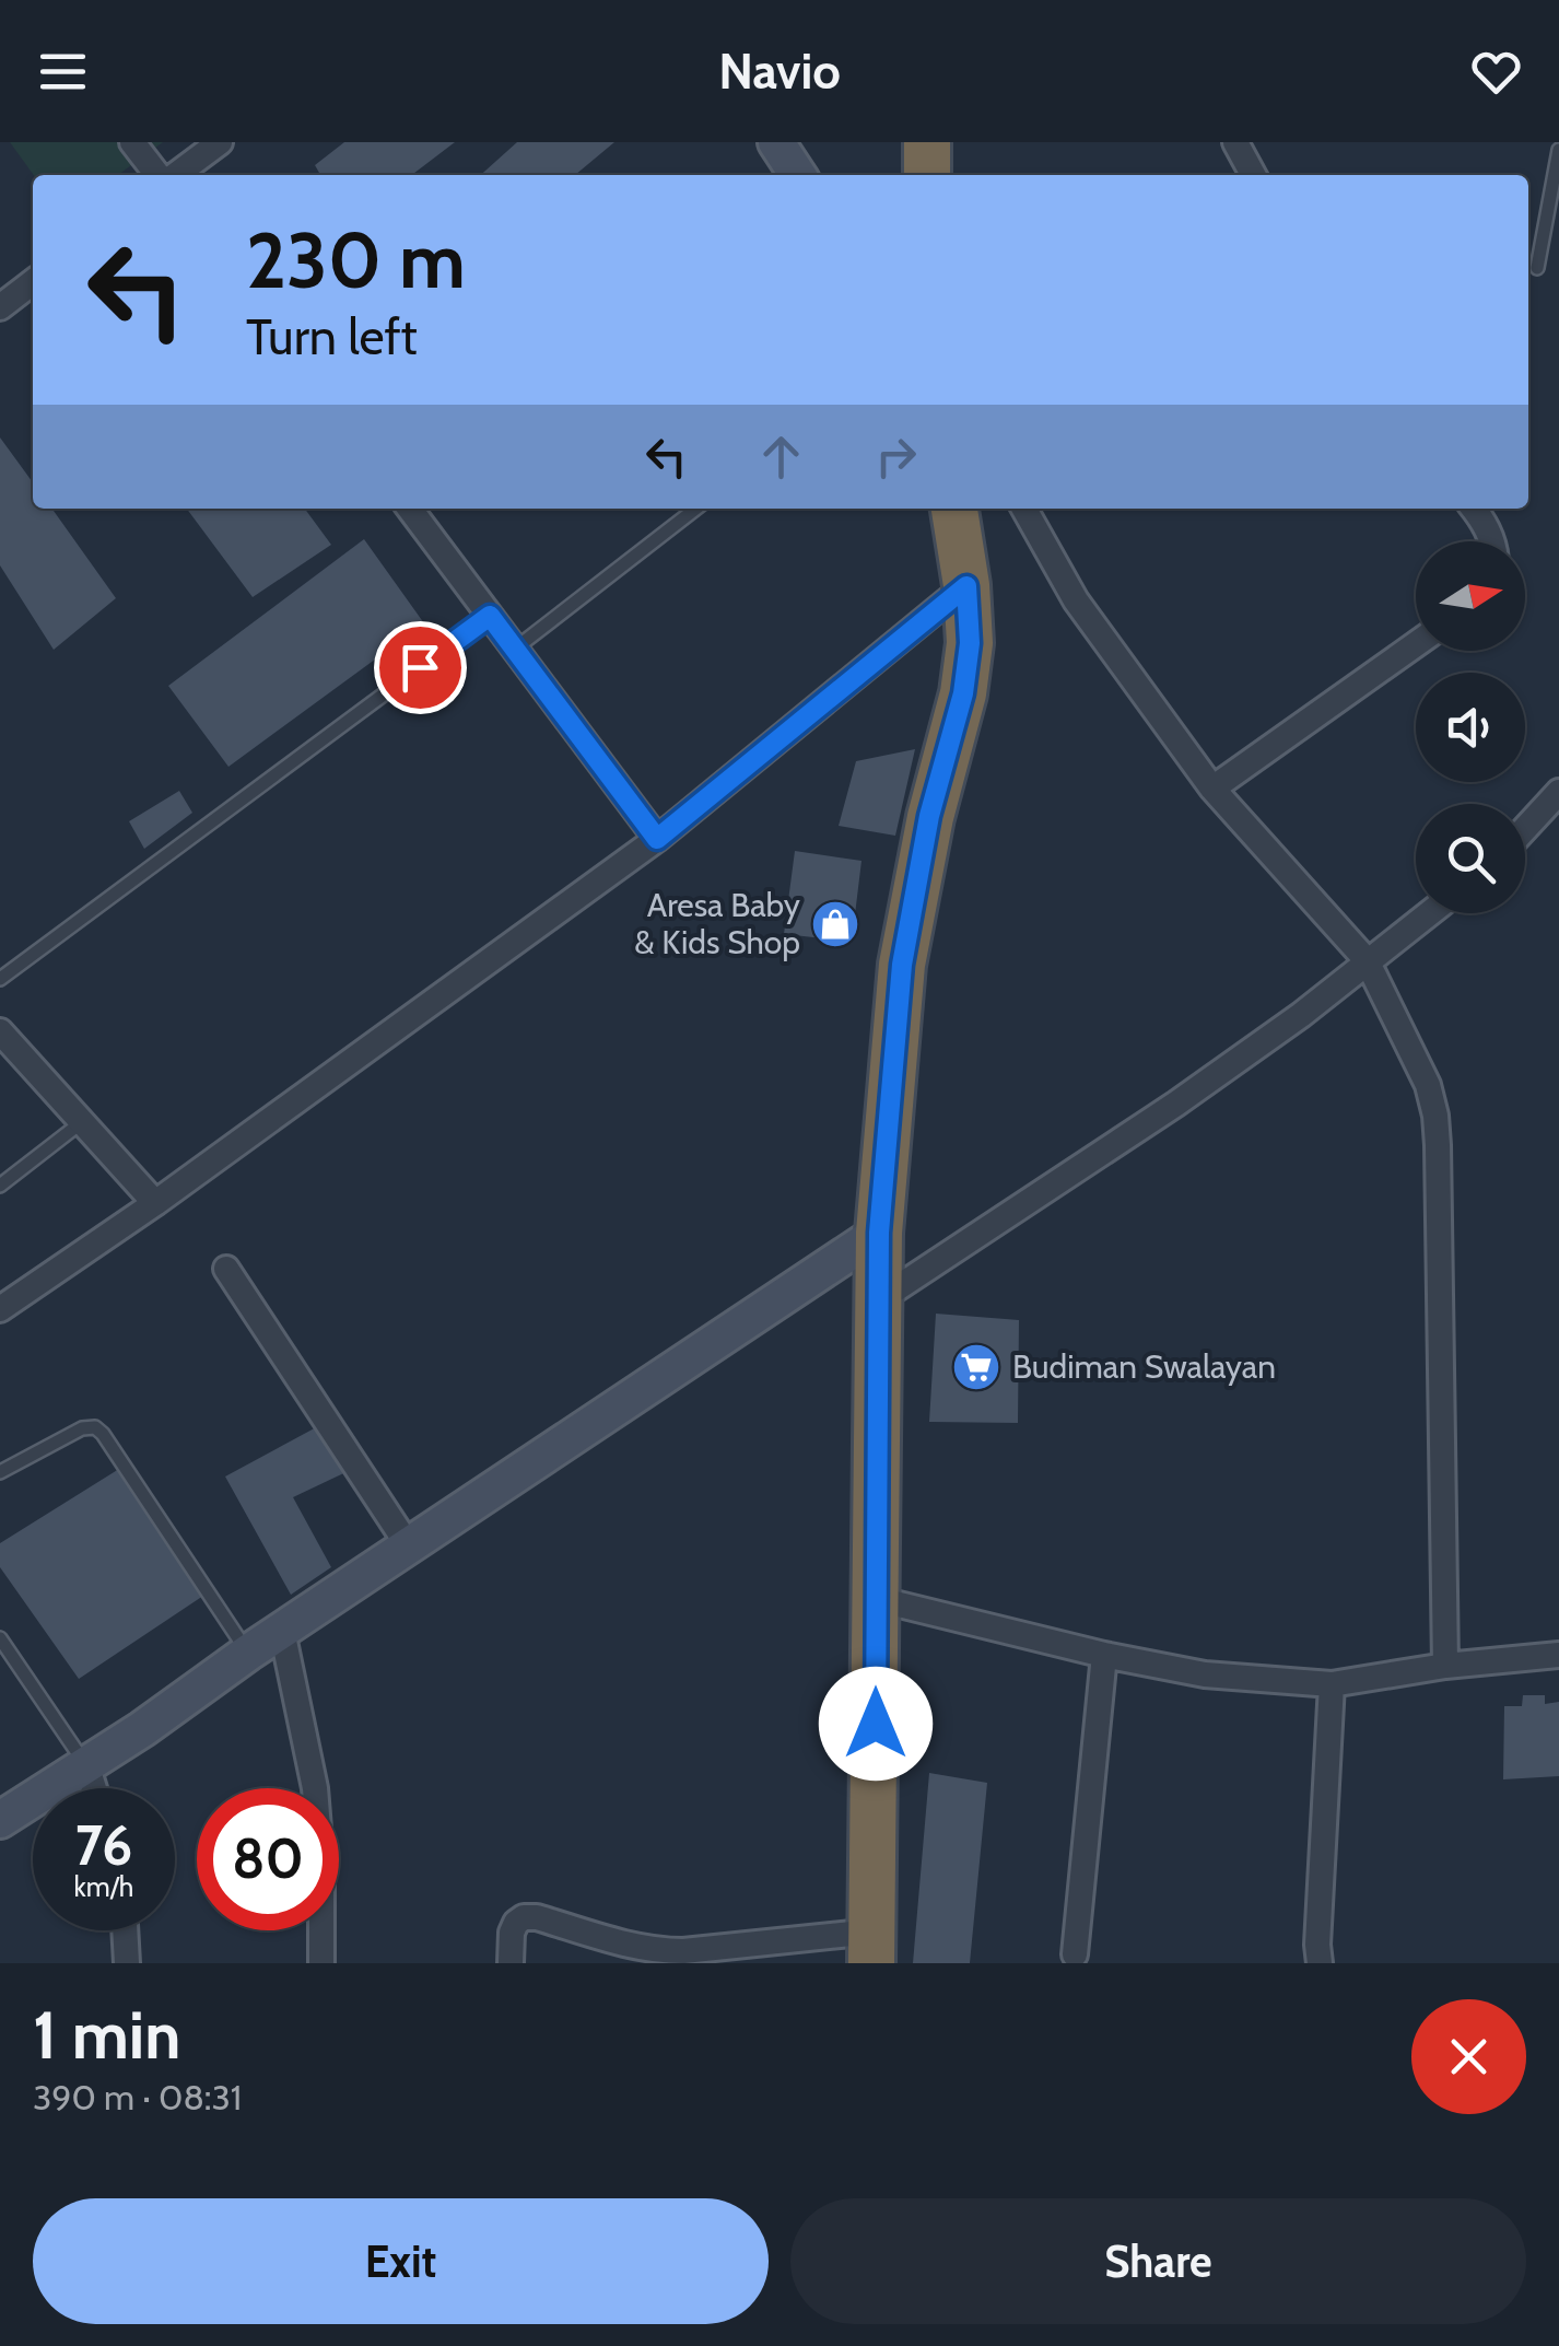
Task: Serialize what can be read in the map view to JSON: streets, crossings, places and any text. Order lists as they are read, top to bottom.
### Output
{
  "places": {
    "shop": ["Aresa Baby & Kids Shop"],
    "supermarket": ["Budiman Swalayan"]
  },
  "north": "right",
  "page": {
    "header": "Navio",
    "turn": ["230 m", "Turn left"],
    "speed": "76 km/h",
    "limit": "80",
    "heading": ["1 min", "390 m · 08:31"],
    "buttons": ["Exit", "Share"]
  }
}
